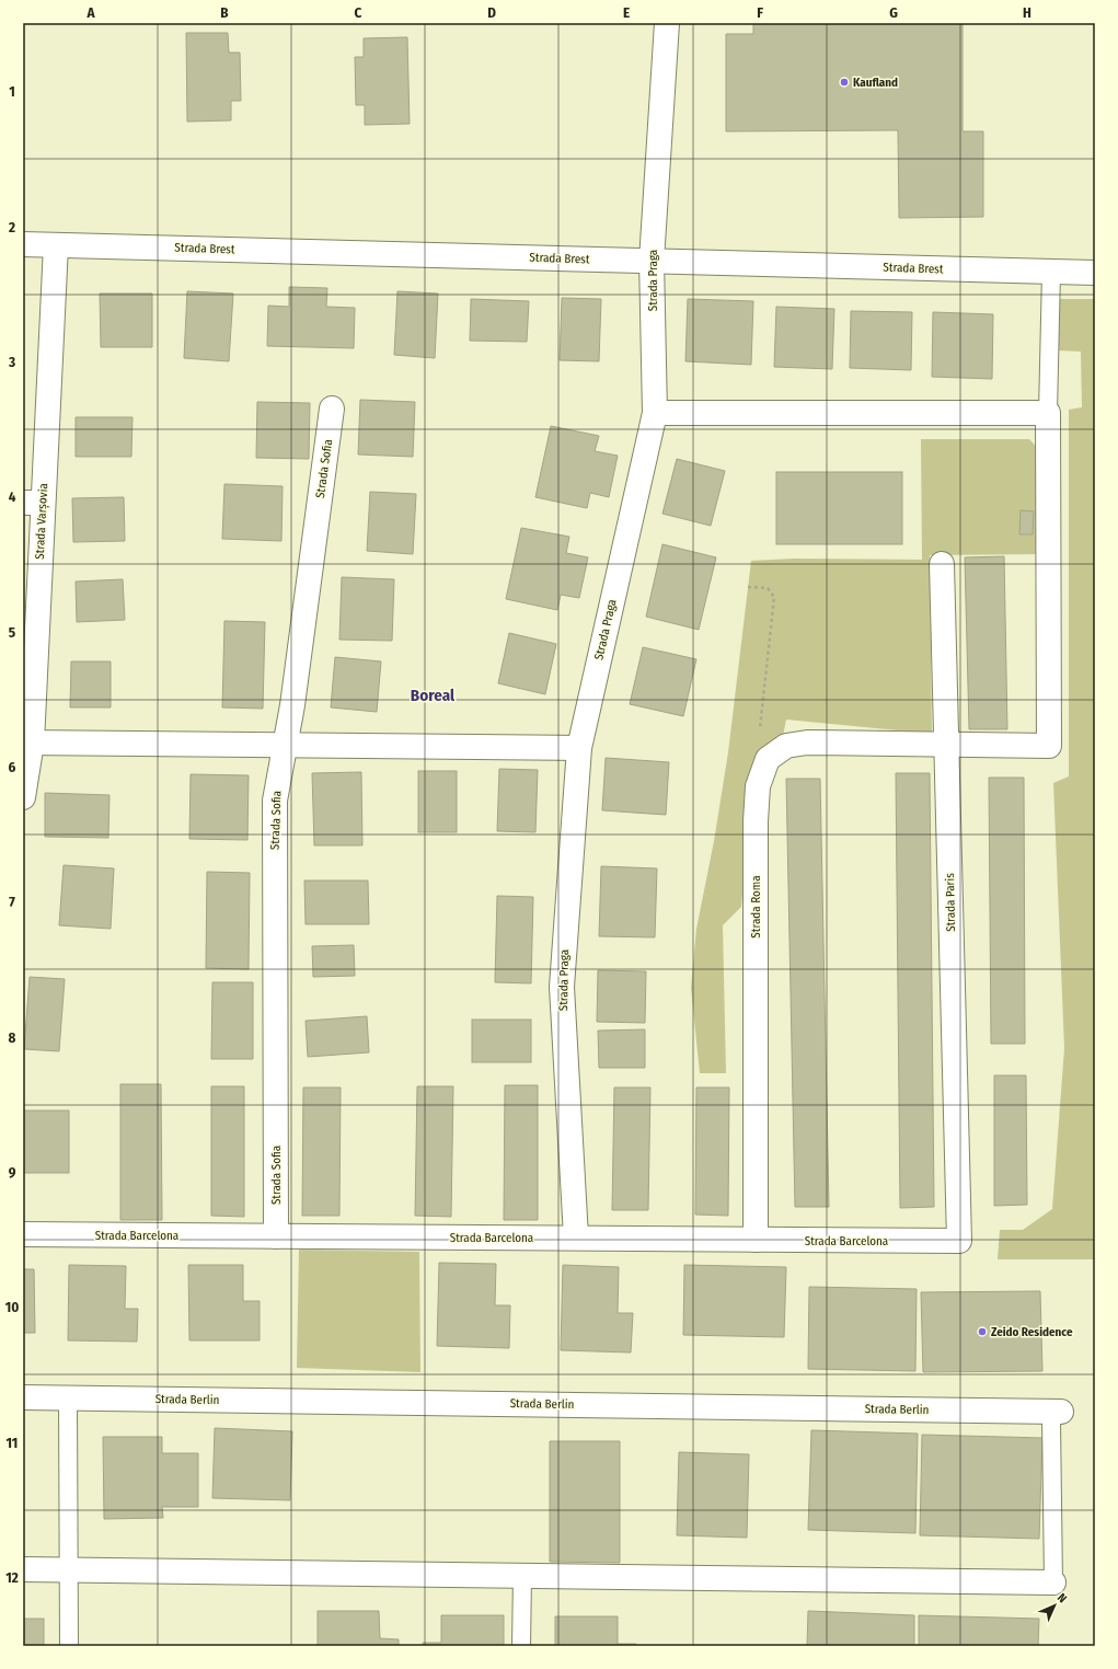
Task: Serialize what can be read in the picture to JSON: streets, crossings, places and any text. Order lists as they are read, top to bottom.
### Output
{
  "streets": {
    "street": [
      "Strada Brest",
      "Strada Praga",
      "Strada Sofia",
      "Strada Varșovia",
      "Strada Paris",
      "Strada Roma",
      "Strada Barcelona",
      "Strada Berlin"
    ]
  },
  "crossings": [
    ["Strada Brest", "Strada Praga"],
    ["Strada Brest", "Strada Varșovia"],
    ["Strada Praga", "Strada Barcelona"],
    ["Strada Sofia", "Strada Barcelona"],
    ["Strada Paris", "Strada Barcelona"],
    ["Strada Roma", "Strada Barcelona"]
  ],
  "districts": ["Boreal"],
  "places": ["Kaufland", "Zeido Residence"],
  "north": "top right",
  "grid": {
    "columns": [
      "A",
      "B",
      "C",
      "D",
      "E",
      "F",
      "G",
      "H"
    ],
    "rows": [
      "1",
      "2",
      "3",
      "4",
      "5",
      "6",
      "7",
      "8",
      "9",
      "10",
      "11",
      "12"
    ]
  }
}
